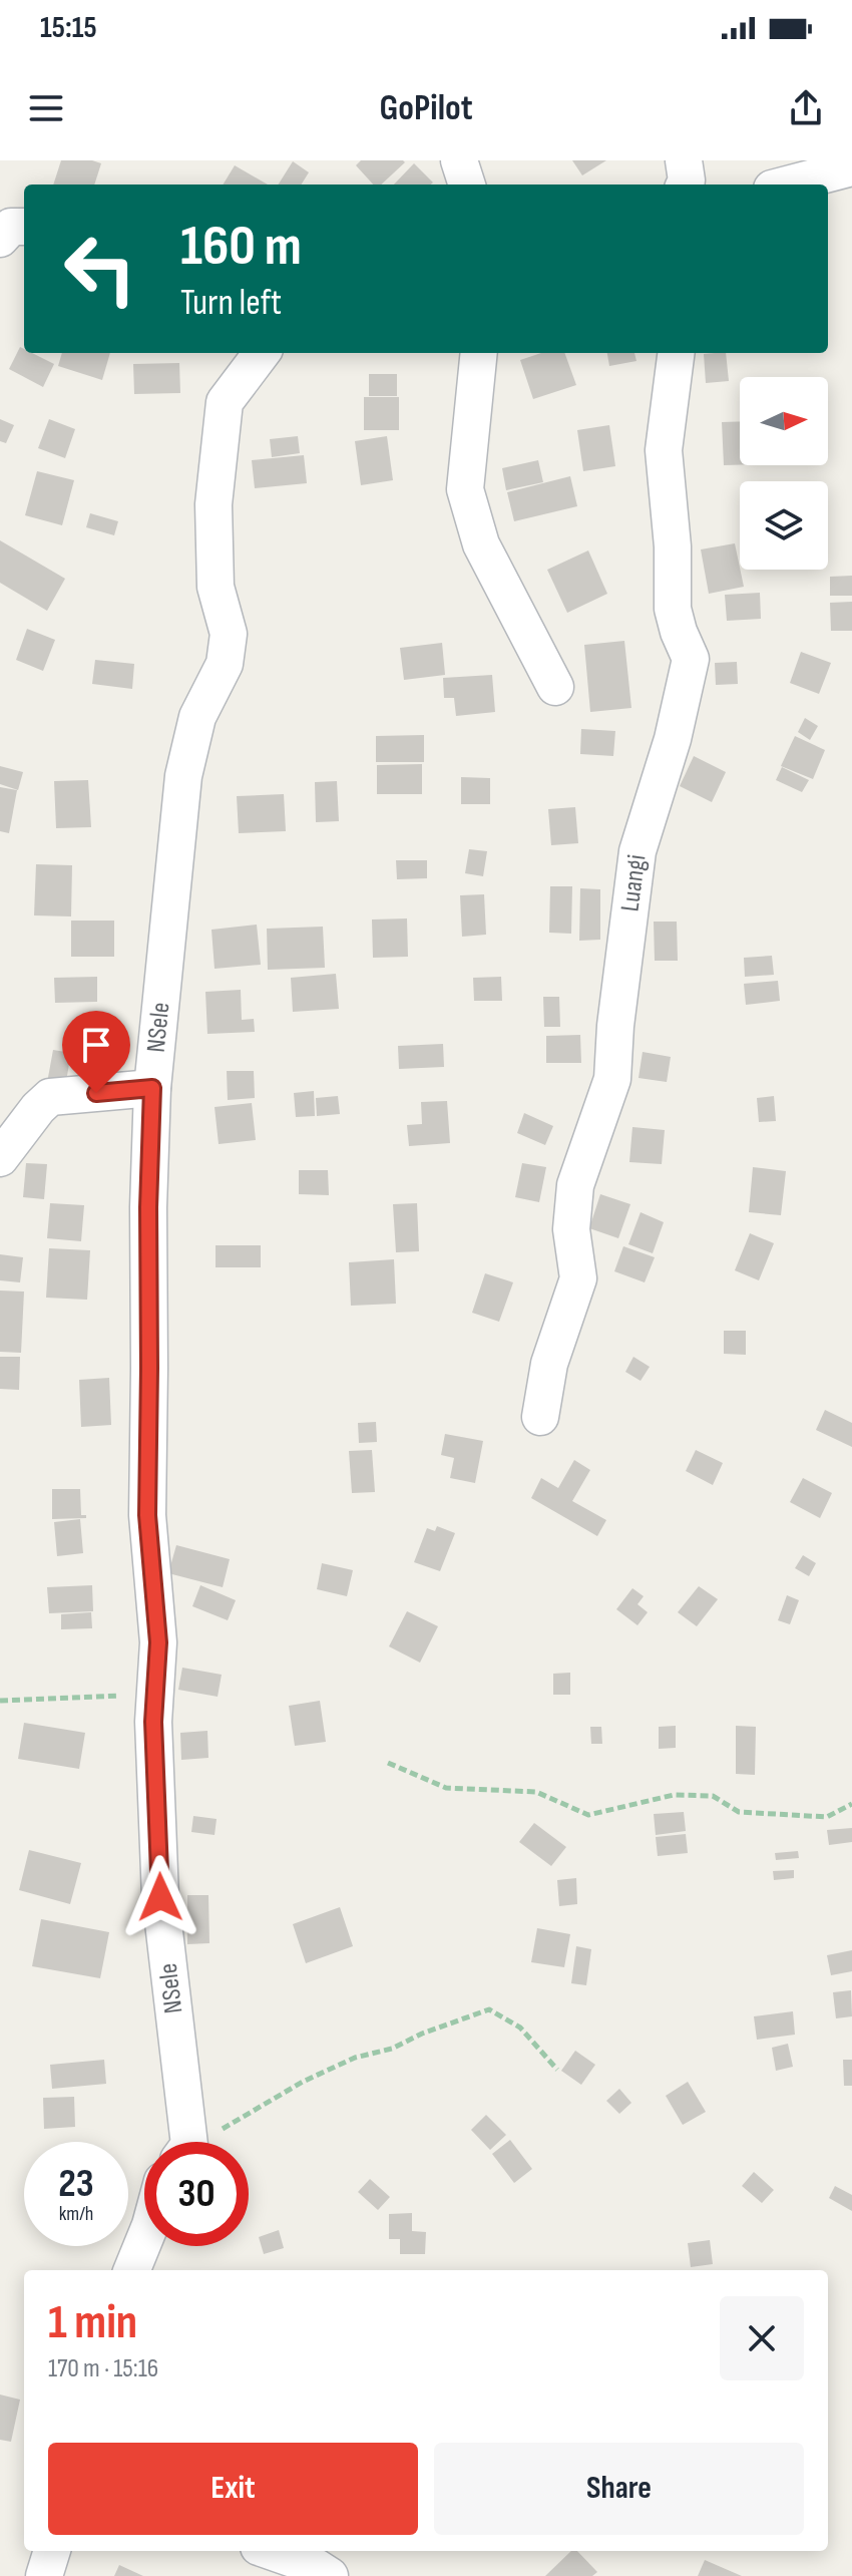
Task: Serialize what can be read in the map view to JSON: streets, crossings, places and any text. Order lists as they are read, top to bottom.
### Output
{
  "streets": {
    "street": ["Luangi", "NSele"]
  },
  "north": "right",
  "page": {
    "status": "15:15",
    "header": "GoPilot",
    "turn": ["160 m", "Turn left"],
    "speed": "23 km/h",
    "limit": "30",
    "heading": ["1 min", "170 m · 15:16"],
    "buttons": ["Exit", "Share"]
  }
}
